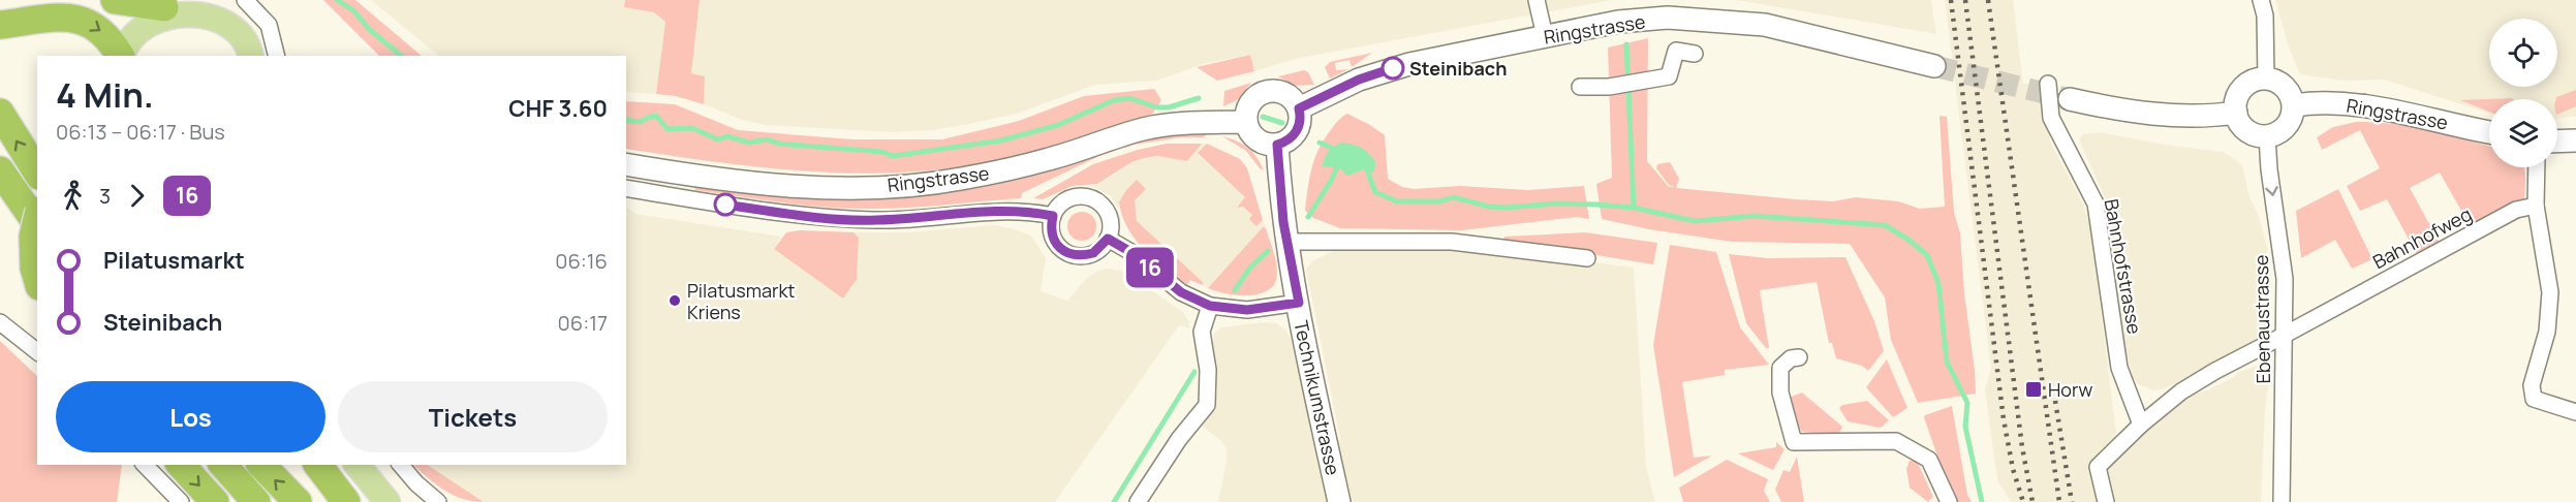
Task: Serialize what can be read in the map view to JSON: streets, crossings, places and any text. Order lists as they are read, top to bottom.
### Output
{
  "streets": {
    "main road": ["Ringstrasse", "Technikumstrasse"],
    "street": ["Bahnhofweg", "Bahnhofstrasse", "Ebenaustrasse"]
  },
  "crossings": [
    ["Ringstrasse", "Ebenaustrasse"],
    ["Ringstrasse", "Technikumstrasse"],
    ["Bahnhofweg", "Ebenaustrasse"]
  ],
  "one_way": ["Ebenaustrasse"],
  "places": {
    "other": ["Steinibach", "Pilatusmarkt Kriens"],
    "transit": ["Horw"]
  },
  "lines": ["bus line 16"],
  "page": {
    "on_map": "16",
    "heading": ["4 Min.", "06:13 – 06:17 · Bus", "CHF 3.60"],
    "legs": ["3", "16"],
    "list": [
      {
        "name": "Pilatusmarkt",
        "value": "06:16"
      },
      {
        "name": "Steinibach",
        "value": "06:17"
      }
    ],
    "buttons": ["Los", "Tickets"]
  }
}
